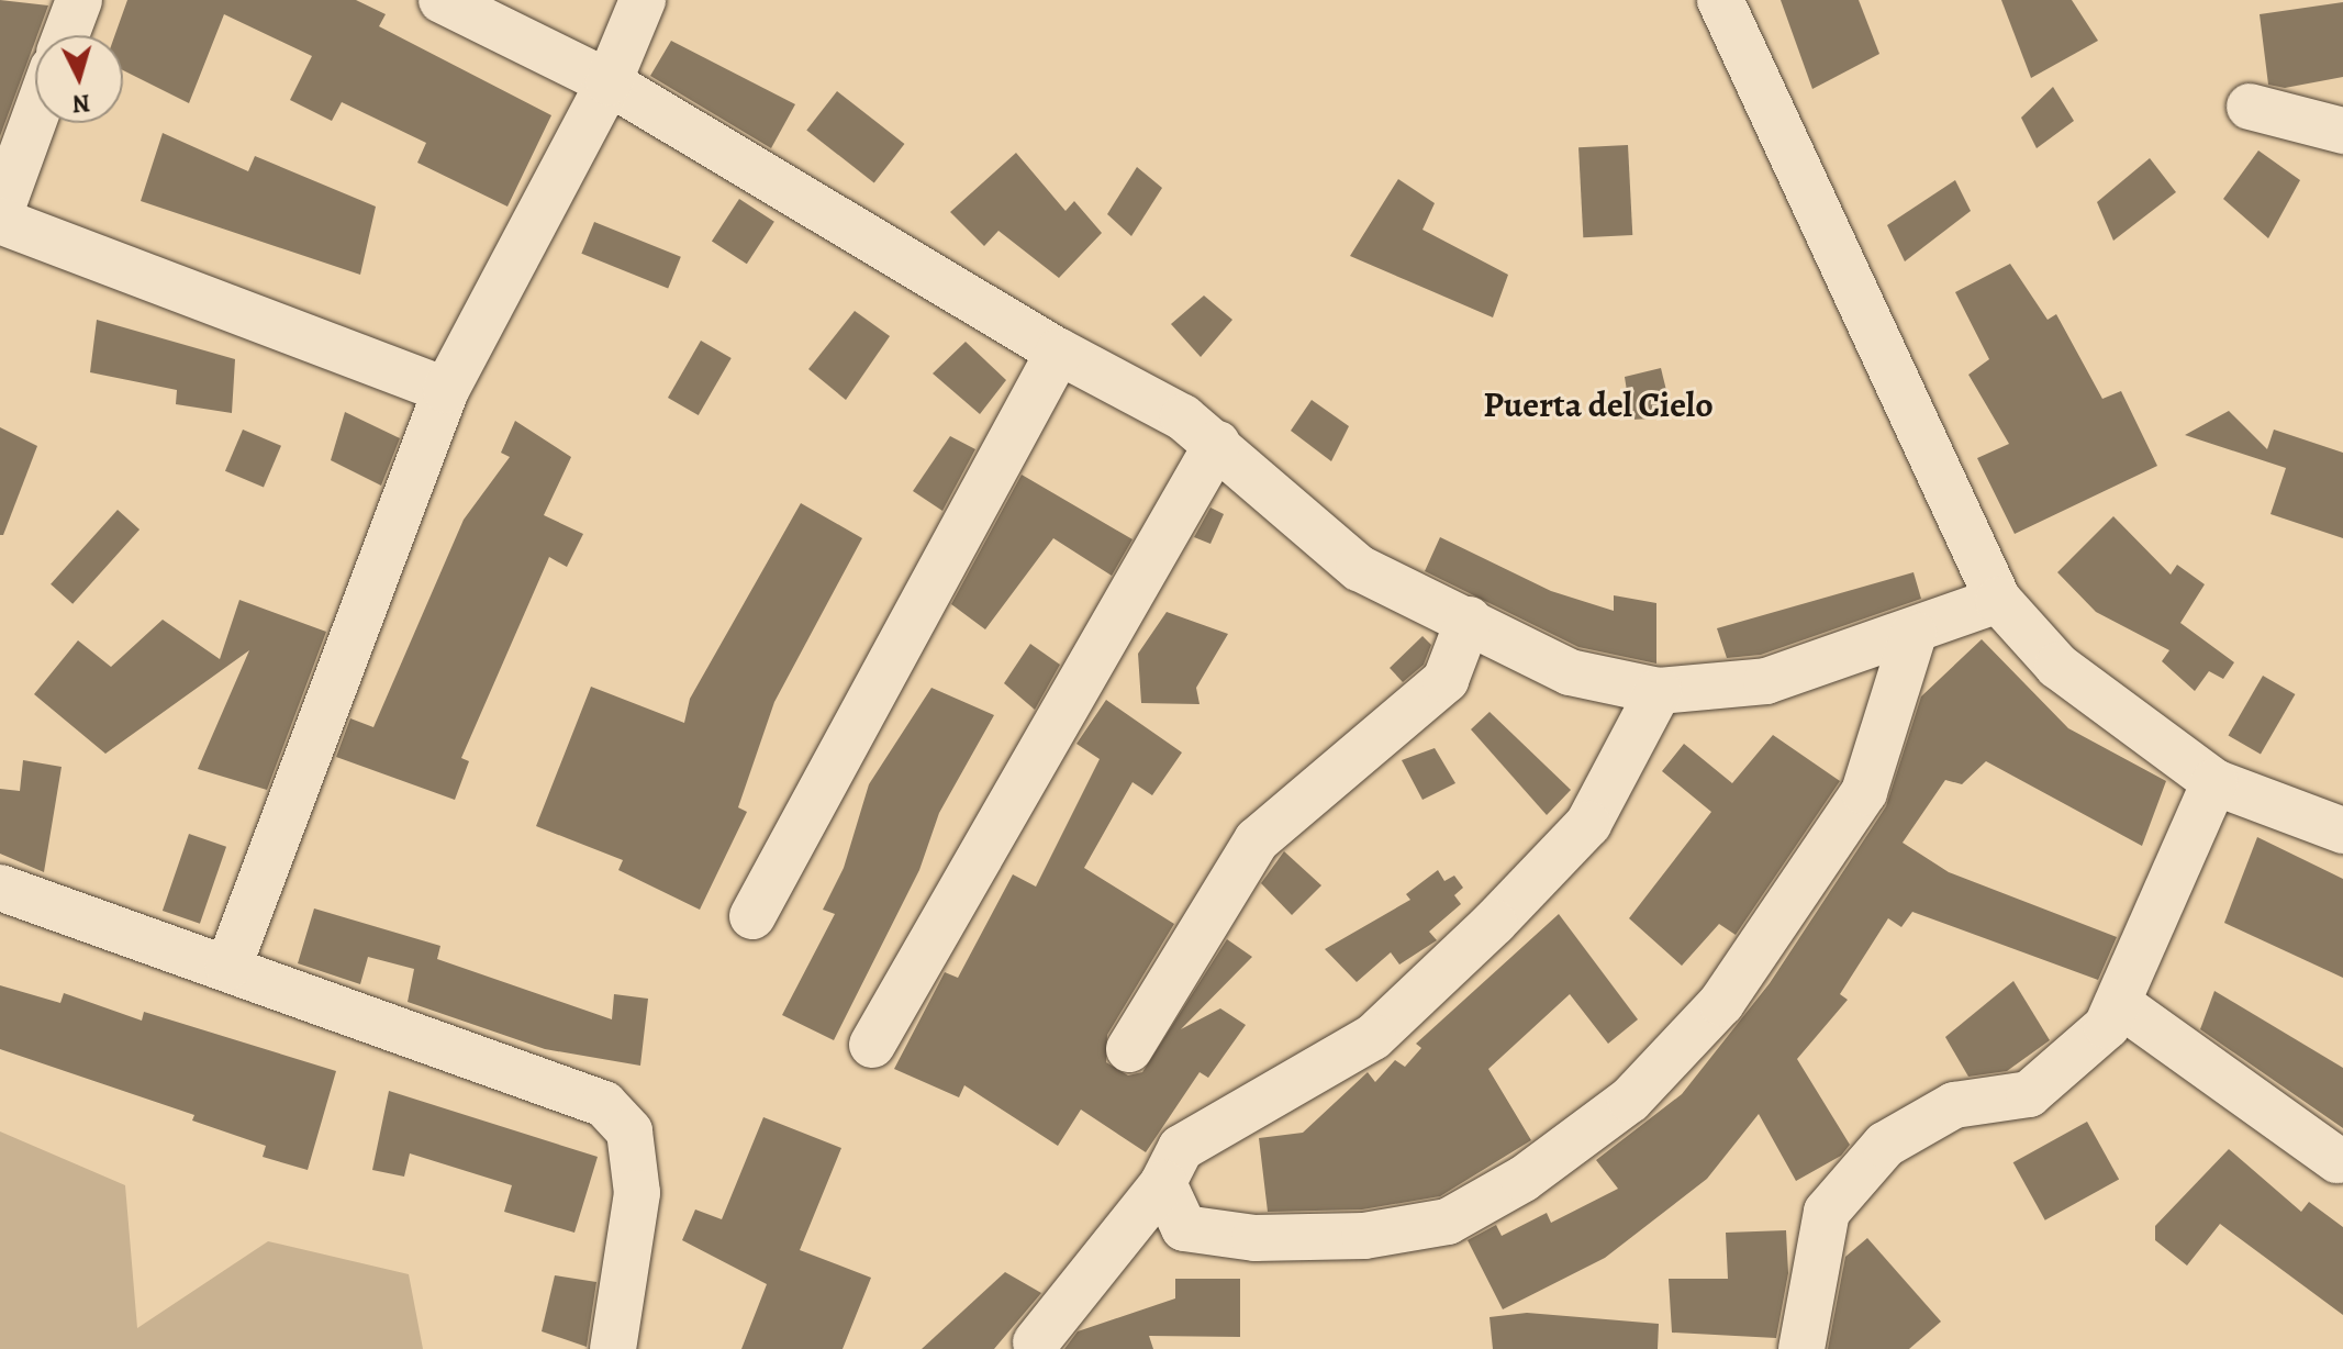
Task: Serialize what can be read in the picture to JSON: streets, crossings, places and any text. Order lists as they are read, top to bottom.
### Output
{
  "districts": ["Puerta del Cielo"],
  "north": "bottom"
}
